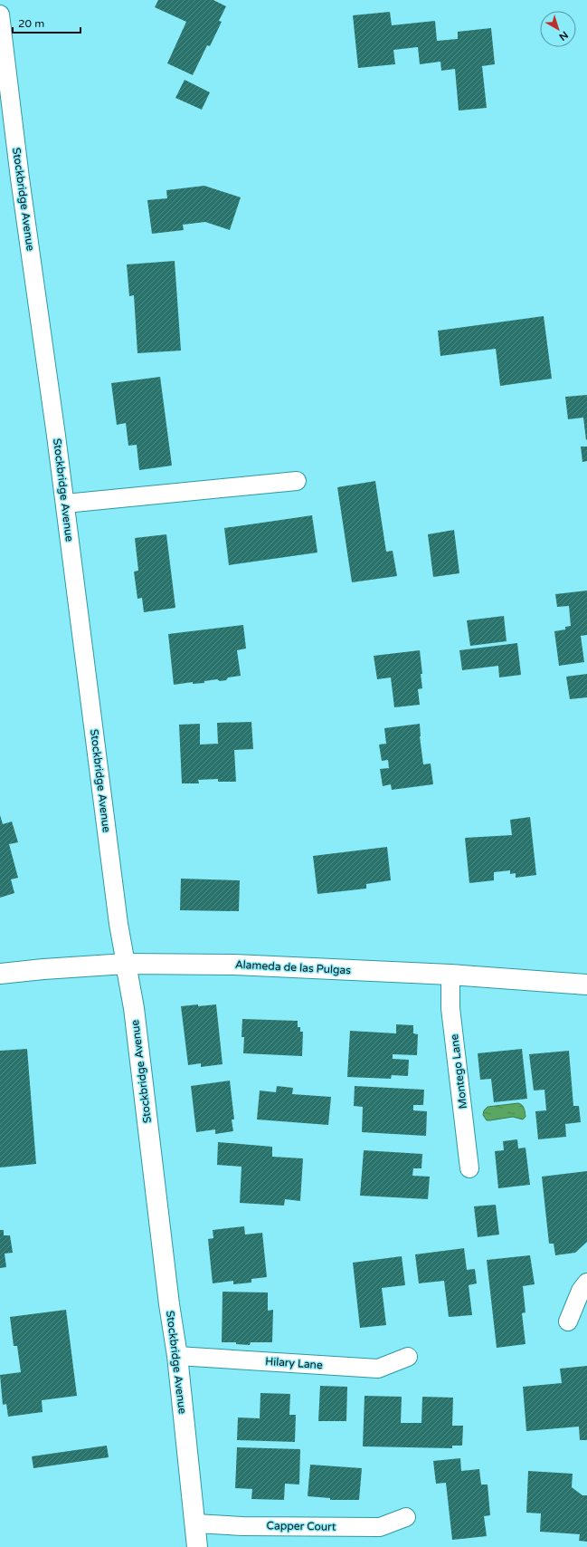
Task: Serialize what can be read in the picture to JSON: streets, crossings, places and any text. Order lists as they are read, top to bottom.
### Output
{
  "streets": {
    "main road": ["Stockbridge Avenue", "Alameda de las Pulgas"],
    "street": ["Montego Lane", "Hilary Lane", "Capper Court"]
  },
  "crossings": [
    ["Stockbridge Avenue", "Alameda de las Pulgas"],
    ["Stockbridge Avenue", "Hilary Lane"],
    ["Stockbridge Avenue", "Capper Court"],
    ["Alameda de las Pulgas", "Montego Lane"]
  ],
  "scale_bar": "20 m",
  "north": "bottom right"
}
